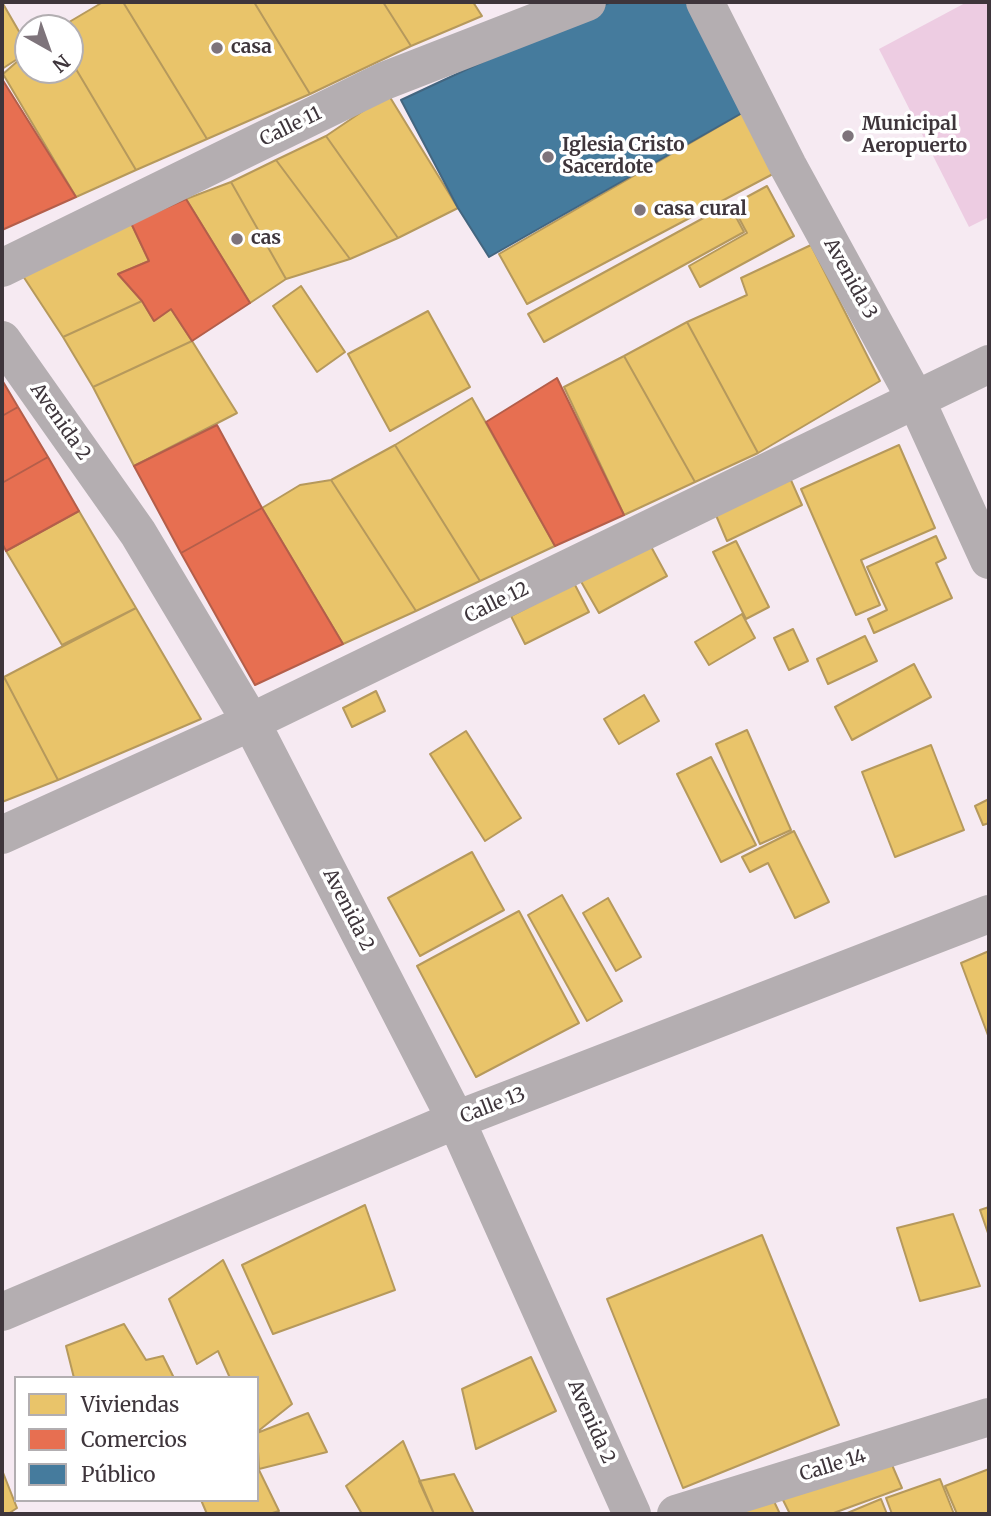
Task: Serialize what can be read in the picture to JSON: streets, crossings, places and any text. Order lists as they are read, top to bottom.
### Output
{
  "streets": {
    "street": [
      "Calle 11",
      "Avenida 3",
      "Avenida 2",
      "Calle 12",
      "Calle 13",
      "Calle 14"
    ]
  },
  "crossings": [
    ["Avenida 3", "Calle 12"],
    ["Avenida 2", "Calle 12"],
    ["Avenida 2", "Calle 13"]
  ],
  "places": [
    "casa",
    "Municipal Aeropuerto",
    "Iglesia Cristo Sacerdote",
    "casa cural",
    "cas"
  ],
  "legend": ["Viviendas", "Comercios", "Público"],
  "north": "bottom right"
}
